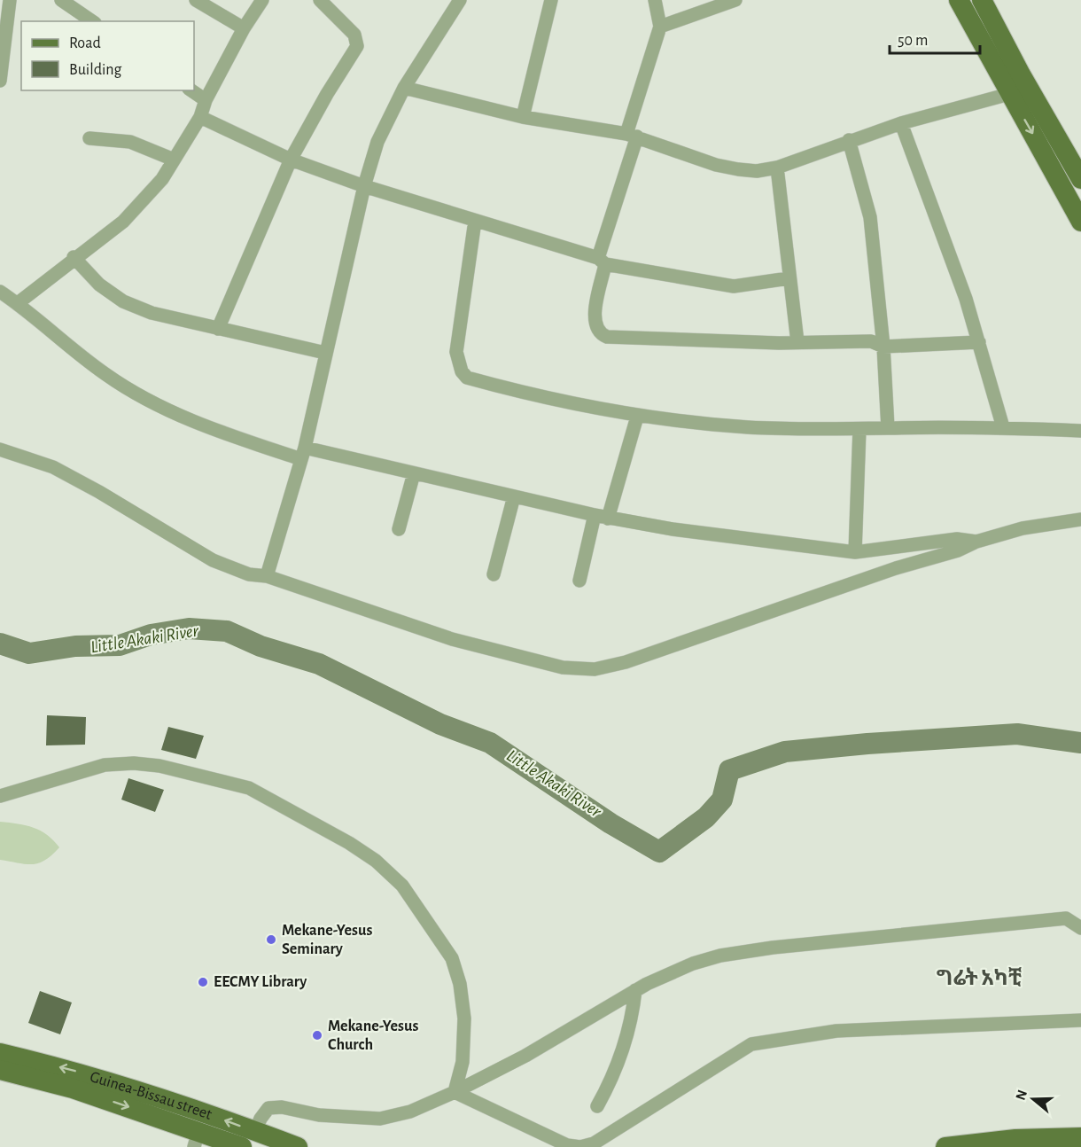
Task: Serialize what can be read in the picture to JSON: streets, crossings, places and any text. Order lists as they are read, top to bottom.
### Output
{
  "streets": {
    "main road": ["Guinea-Bissau street"]
  },
  "districts": ["ግሬት አካቺ"],
  "water": ["Little Akaki River"],
  "places": ["Mekane-Yesus Seminary", "EECMY Library", "Mekane-Yesus Church"],
  "legend": ["Road", "Building"],
  "scale_bar": "50 m",
  "north": "left"
}
